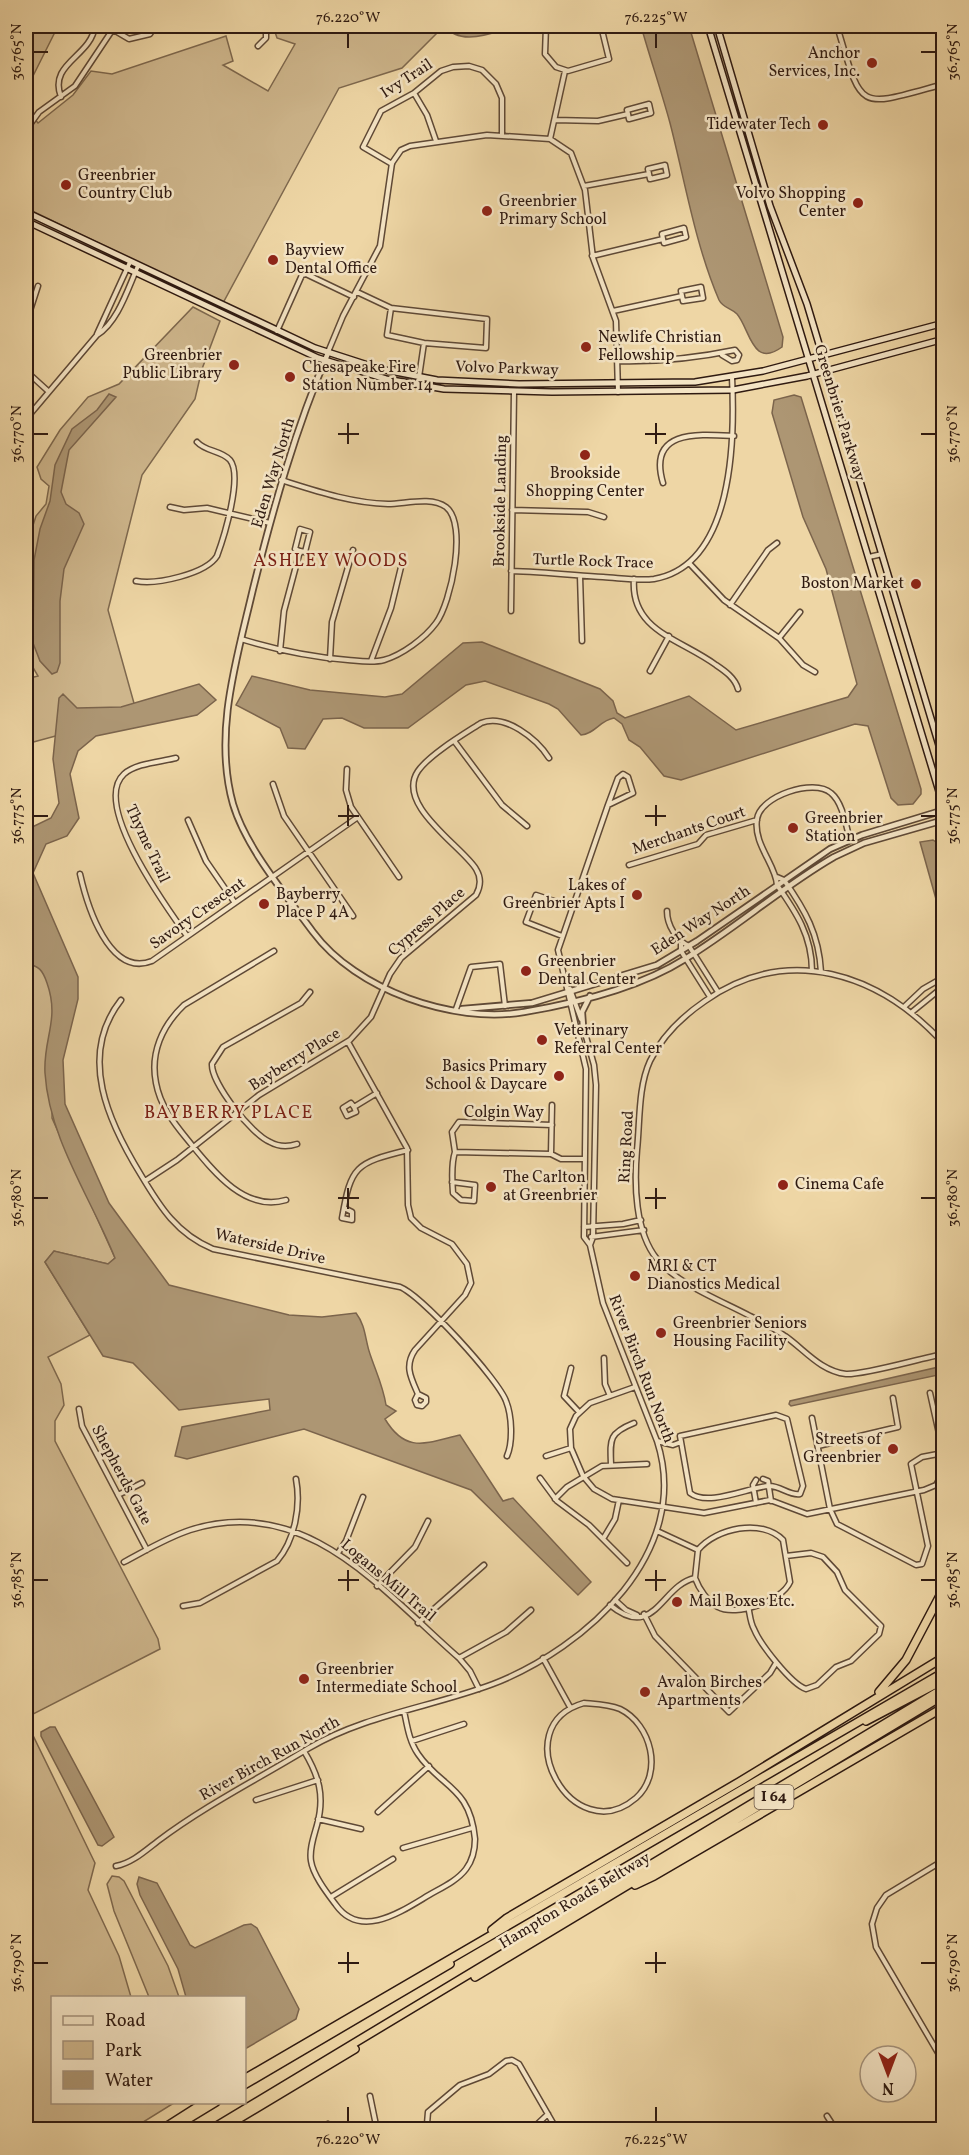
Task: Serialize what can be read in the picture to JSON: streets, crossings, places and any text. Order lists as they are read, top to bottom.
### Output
{
  "streets": {
    "highway": ["I 64", "Hampton Roads Beltway"],
    "main road": ["Volvo Parkway", "Greenbrier Parkway"],
    "street": [
      "Ivy Trail",
      "Eden Way North",
      "Brookside Landing",
      "Turtle Rock Trace",
      "Merchants Court",
      "Thyme Trail",
      "Savory Crescent",
      "Cypress Place",
      "Bayberry Place",
      "Colgin Way",
      "Ring Road",
      "Waterside Drive",
      "River Birch Run North",
      "Shepherds Gate",
      "Logans Mill Trail"
    ]
  },
  "crossings": [
    ["Volvo Parkway", "Greenbrier Parkway"],
    ["Volvo Parkway", "Eden Way North"],
    ["Volvo Parkway", "Brookside Landing"],
    ["Volvo Parkway", "Turtle Rock Trace"],
    ["Greenbrier Parkway", "Eden Way North"],
    ["Eden Way North", "Merchants Court"],
    ["Eden Way North", "Savory Crescent"],
    ["Eden Way North", "Cypress Place"],
    ["Eden Way North", "Bayberry Place"],
    ["Brookside Landing", "Turtle Rock Trace"],
    ["Thyme Trail", "Savory Crescent"],
    ["Cypress Place", "Bayberry Place"],
    ["Bayberry Place", "Waterside Drive"],
    ["River Birch Run North", "Logans Mill Trail"],
    ["Shepherds Gate", "Logans Mill Trail"]
  ],
  "districts": ["ASHLEY WOODS", "BAYBERRY PLACE"],
  "places": [
    "Anchor Services, Inc.",
    "Tidewater Tech",
    "Greenbrier Country Club",
    "Volvo Shopping Center",
    "Greenbrier Primary School",
    "Bayview Dental Office",
    "Newlife Christian Fellowship",
    "Greenbrier Public Library",
    "Chesapeake Fire Station Number 14",
    "Brookside Shopping Center",
    "Boston Market",
    "Greenbrier Station",
    "Lakes of Greenbrier Apts I",
    "Bayberry Place P 4A",
    "Greenbrier Dental Center",
    "Veterinary Referral Center",
    "Basics Primary School & Daycare",
    "Cinema Cafe",
    "The Carlton at Greenbrier",
    "MRI & CT Dianostics Medical",
    "Greenbrier Seniors Housing Facility",
    "Streets of Greenbrier",
    "Mail Boxes Etc.",
    "Greenbrier Intermediate School",
    "Avalon Birches Apartments"
  ],
  "legend": ["Road", "Park", "Water"],
  "north": "bottom",
  "coordinates": [
    "76.220°W",
    "76.225°W",
    "36.765°N",
    "36.770°N",
    "36.775°N",
    "36.780°N",
    "36.785°N",
    "36.790°N"
  ]
}
